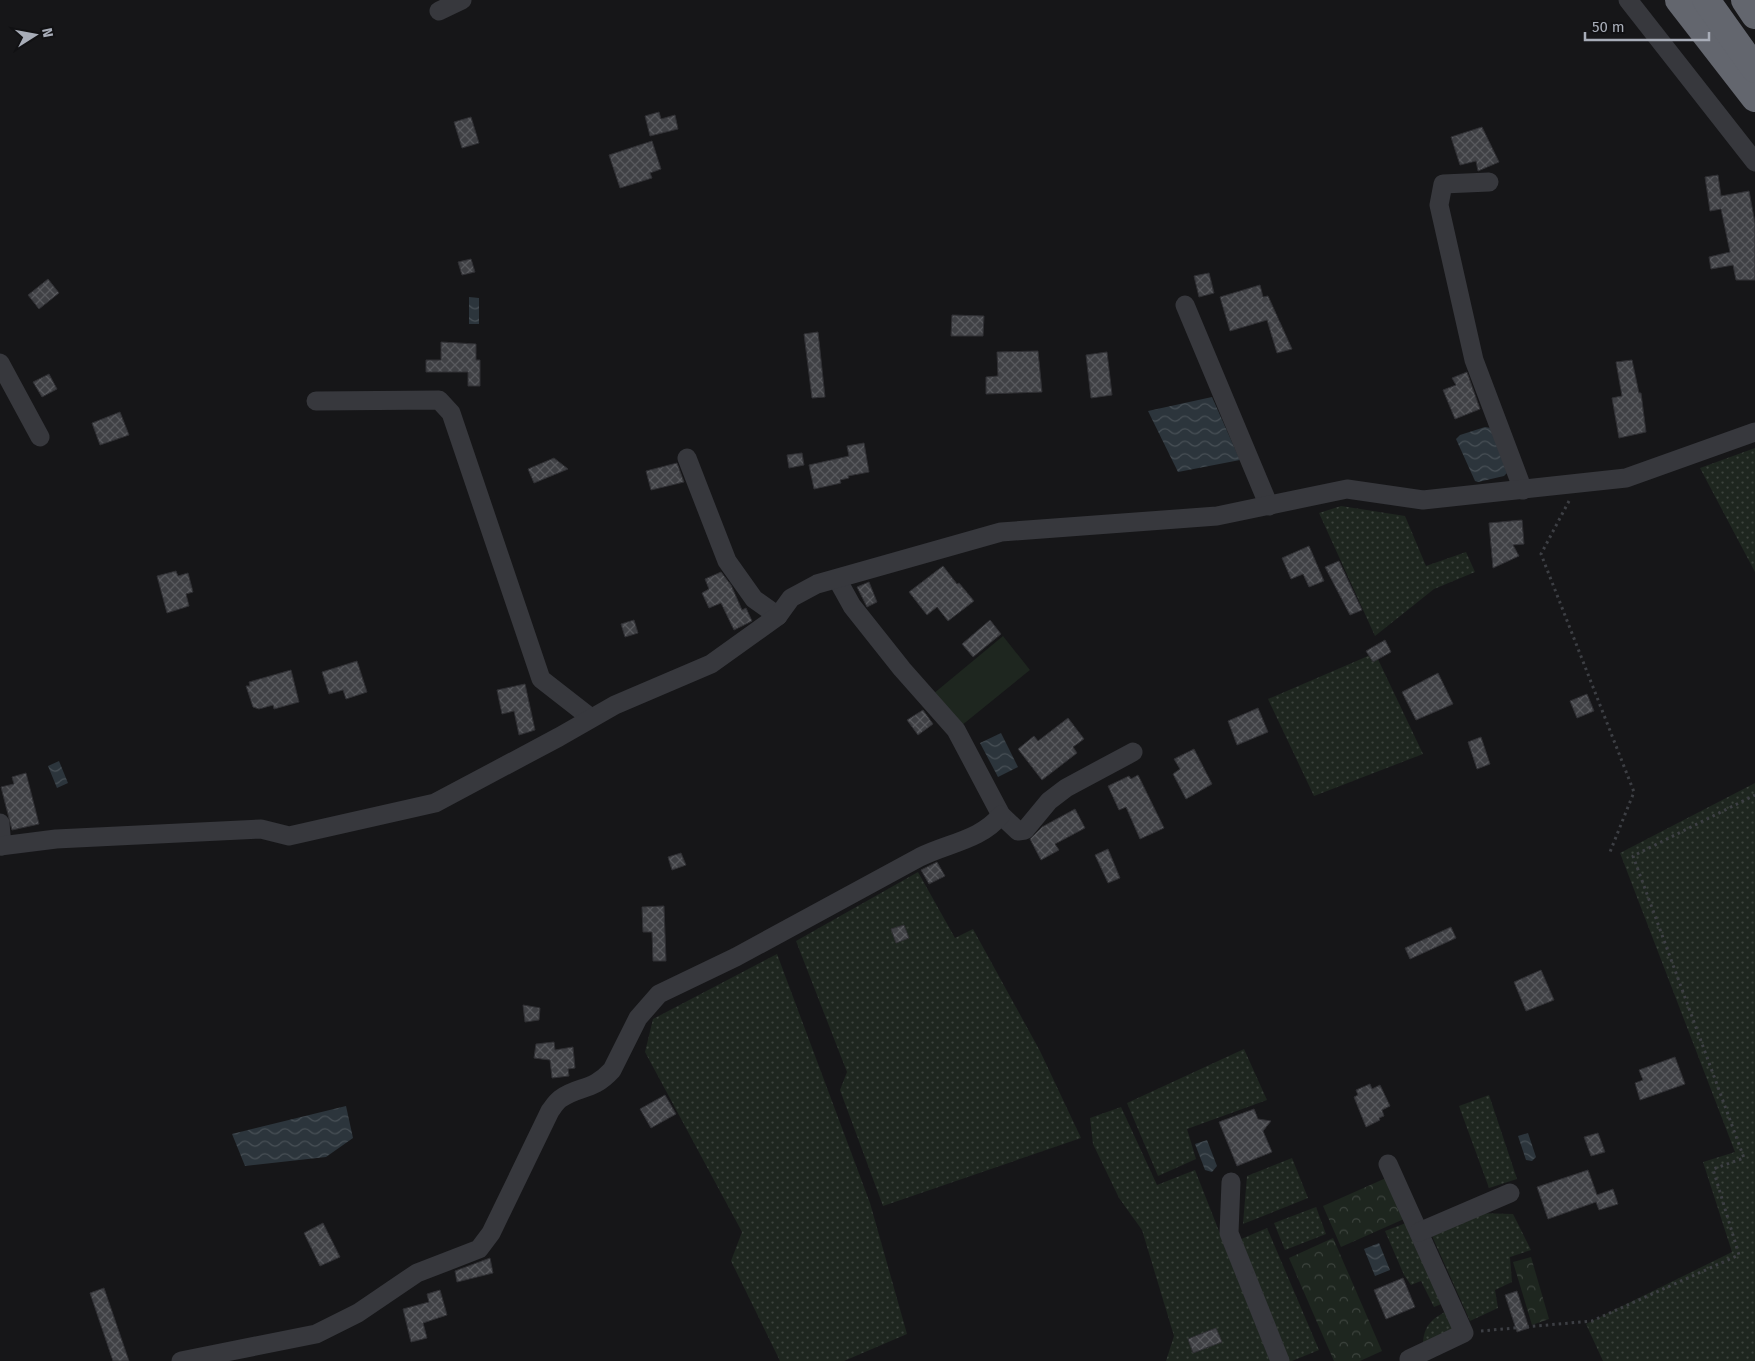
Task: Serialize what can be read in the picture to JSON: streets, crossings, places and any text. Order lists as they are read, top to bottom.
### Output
{
  "scale_bar": "50 m",
  "north": "right"
}
